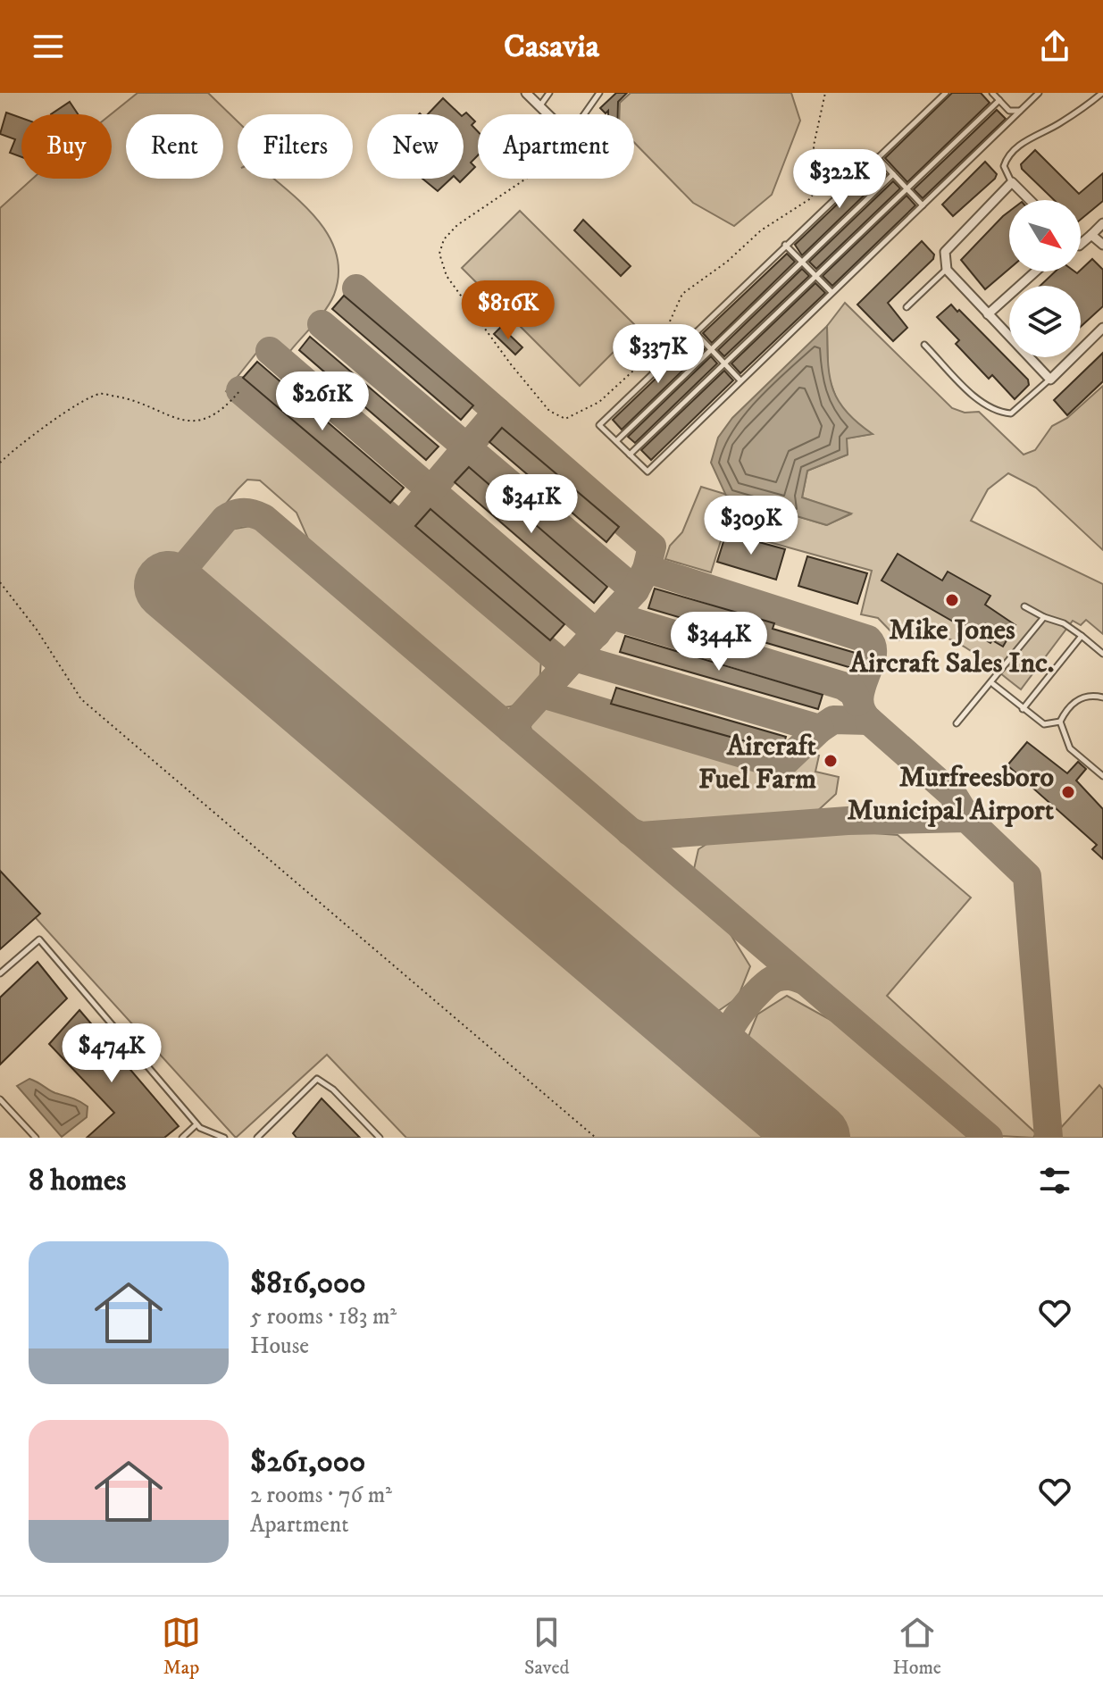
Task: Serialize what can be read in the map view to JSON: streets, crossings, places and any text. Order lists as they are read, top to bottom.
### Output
{
  "places": ["Mike Jones Aircraft Sales Inc.", "Aircraft Fuel Farm", "Murfreesboro Municipal Airport"],
  "north": "bottom right",
  "page": {
    "header": "Casavia",
    "chip": [
      "Buy",
      "Rent",
      "Filters",
      "New",
      "Apartment"
    ],
    "price": [
      "$322K",
      "$816K",
      "$337K",
      "$261K",
      "$341K",
      "$309K",
      "$344K",
      "$474K"
    ],
    "heading": "8 homes",
    "list": [
      {
        "name": "$816,000",
        "note": "5 rooms · 183 m² · House"
      },
      {
        "name": "$261,000",
        "note": "2 rooms · 76 m² · Apartment"
      }
    ],
    "tabs": ["Map", "Saved", "Home"]
  }
}
